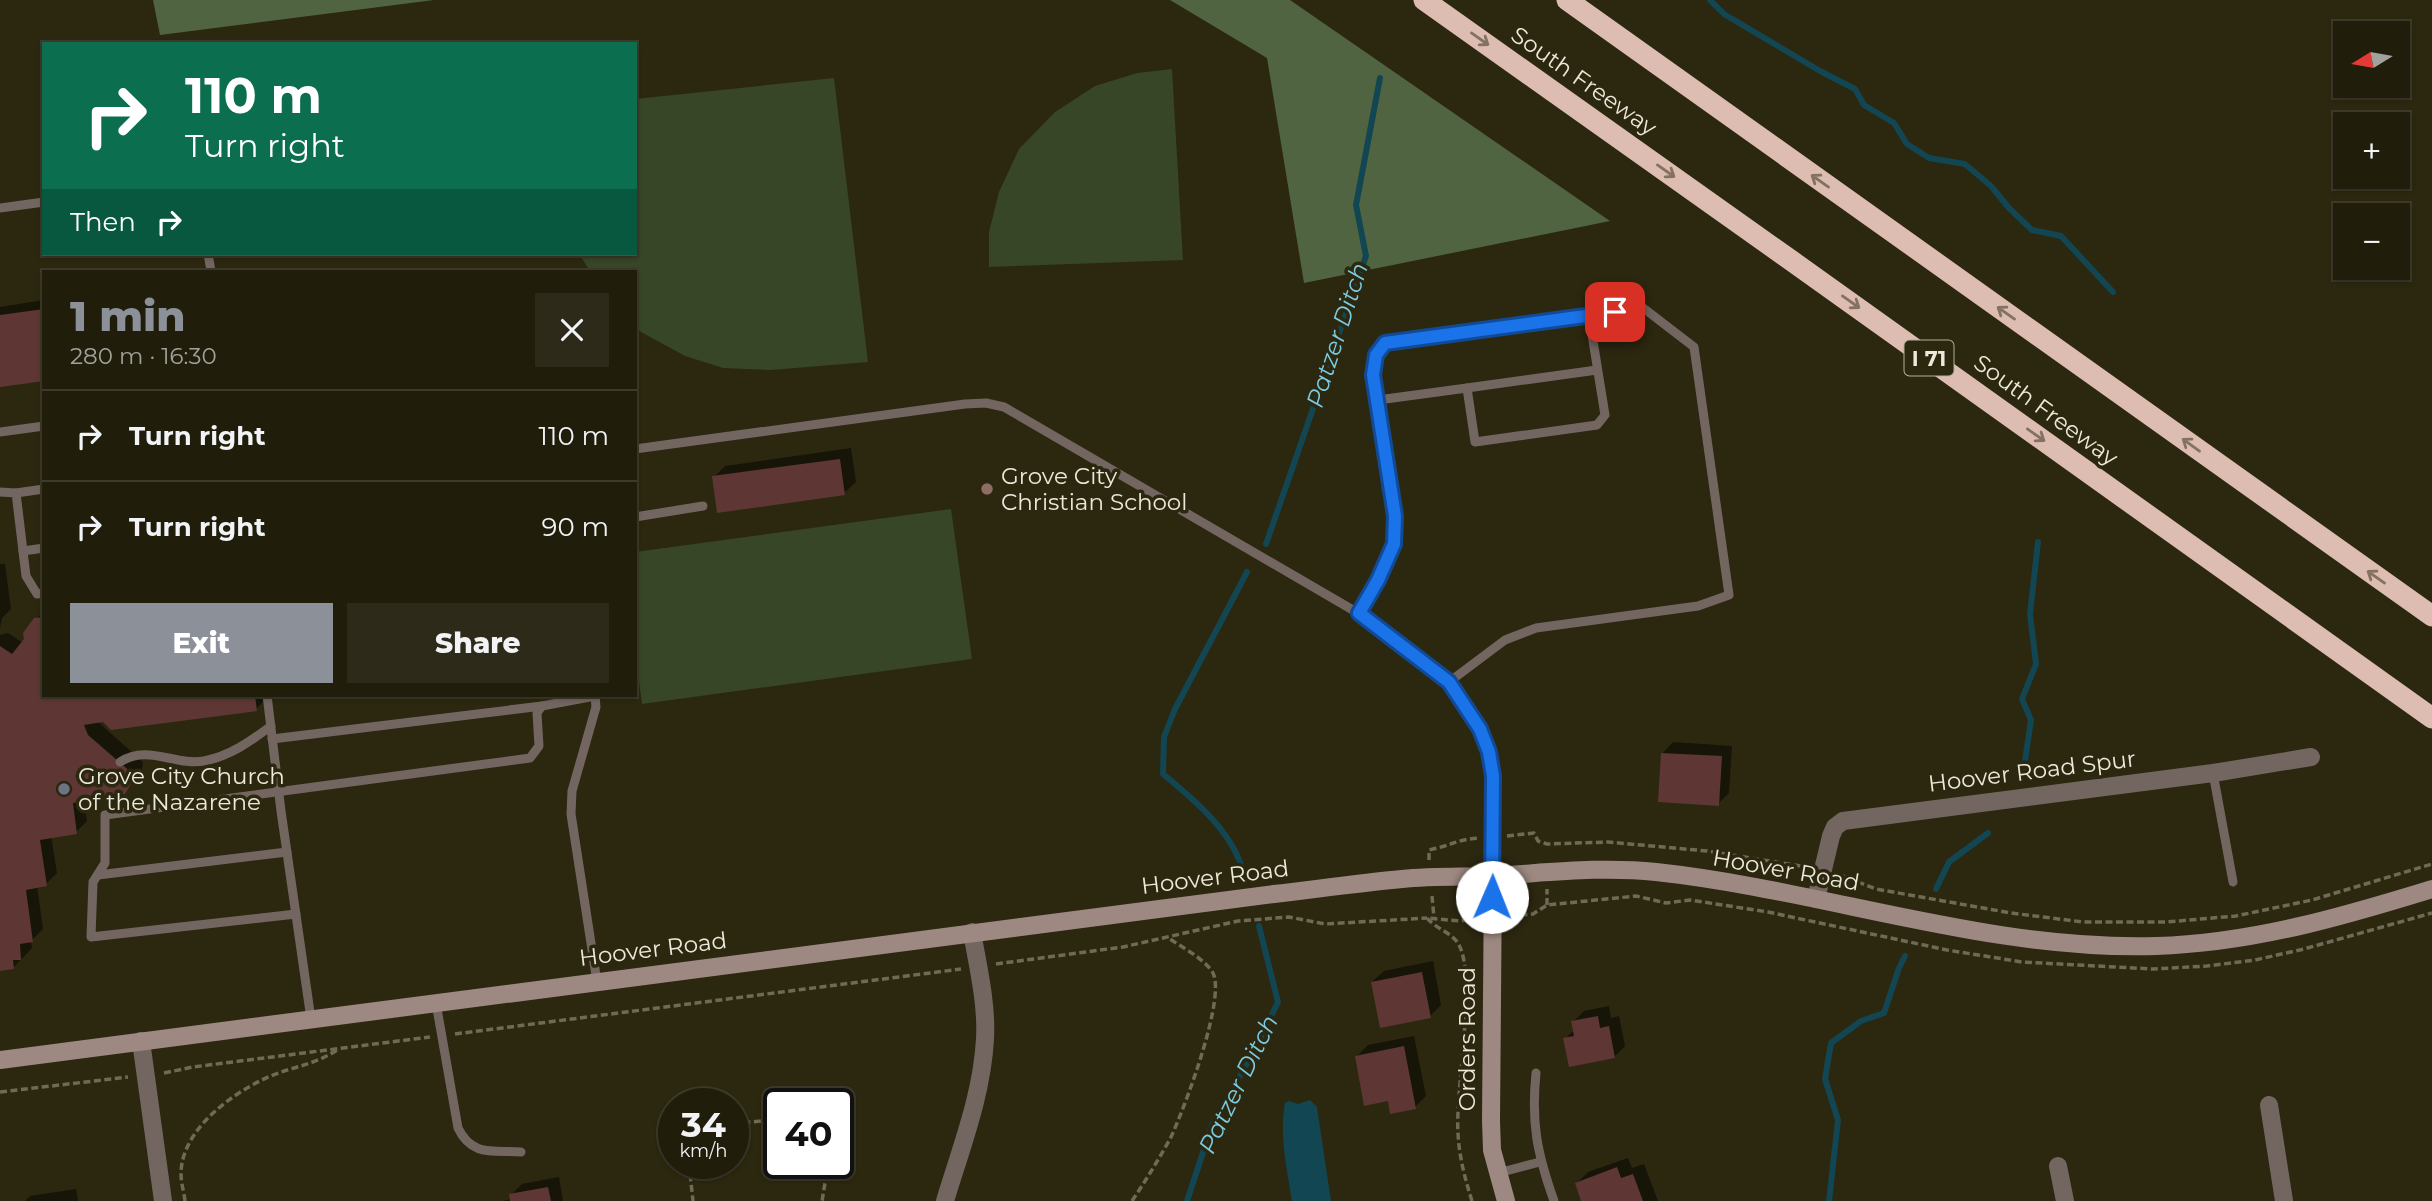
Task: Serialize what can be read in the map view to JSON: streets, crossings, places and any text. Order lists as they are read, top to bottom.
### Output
{
  "streets": {
    "highway": ["South Freeway", "I 71"],
    "main road": ["Hoover Road", "Orders Road"],
    "street": ["Hoover Road Spur"]
  },
  "crossings": [
    ["Hoover Road Spur", "Hoover Road"],
    ["Hoover Road", "Orders Road"]
  ],
  "water": ["Patzer Ditch"],
  "places": ["Grove City Christian School", "Grove City Church of the Nazarene"],
  "north": "left",
  "page": {
    "map_buttons": ["+", "−"],
    "turn": ["110 m", "Turn right"],
    "then": "Then",
    "heading": ["1 min", "280 m · 16:30"],
    "list": [
      {
        "name": "Turn right",
        "value": "110 m"
      },
      {
        "name": "Turn right",
        "value": "90 m"
      }
    ],
    "buttons": ["Exit", "Share"],
    "speed": "34 km/h",
    "limit": "40"
  }
}
